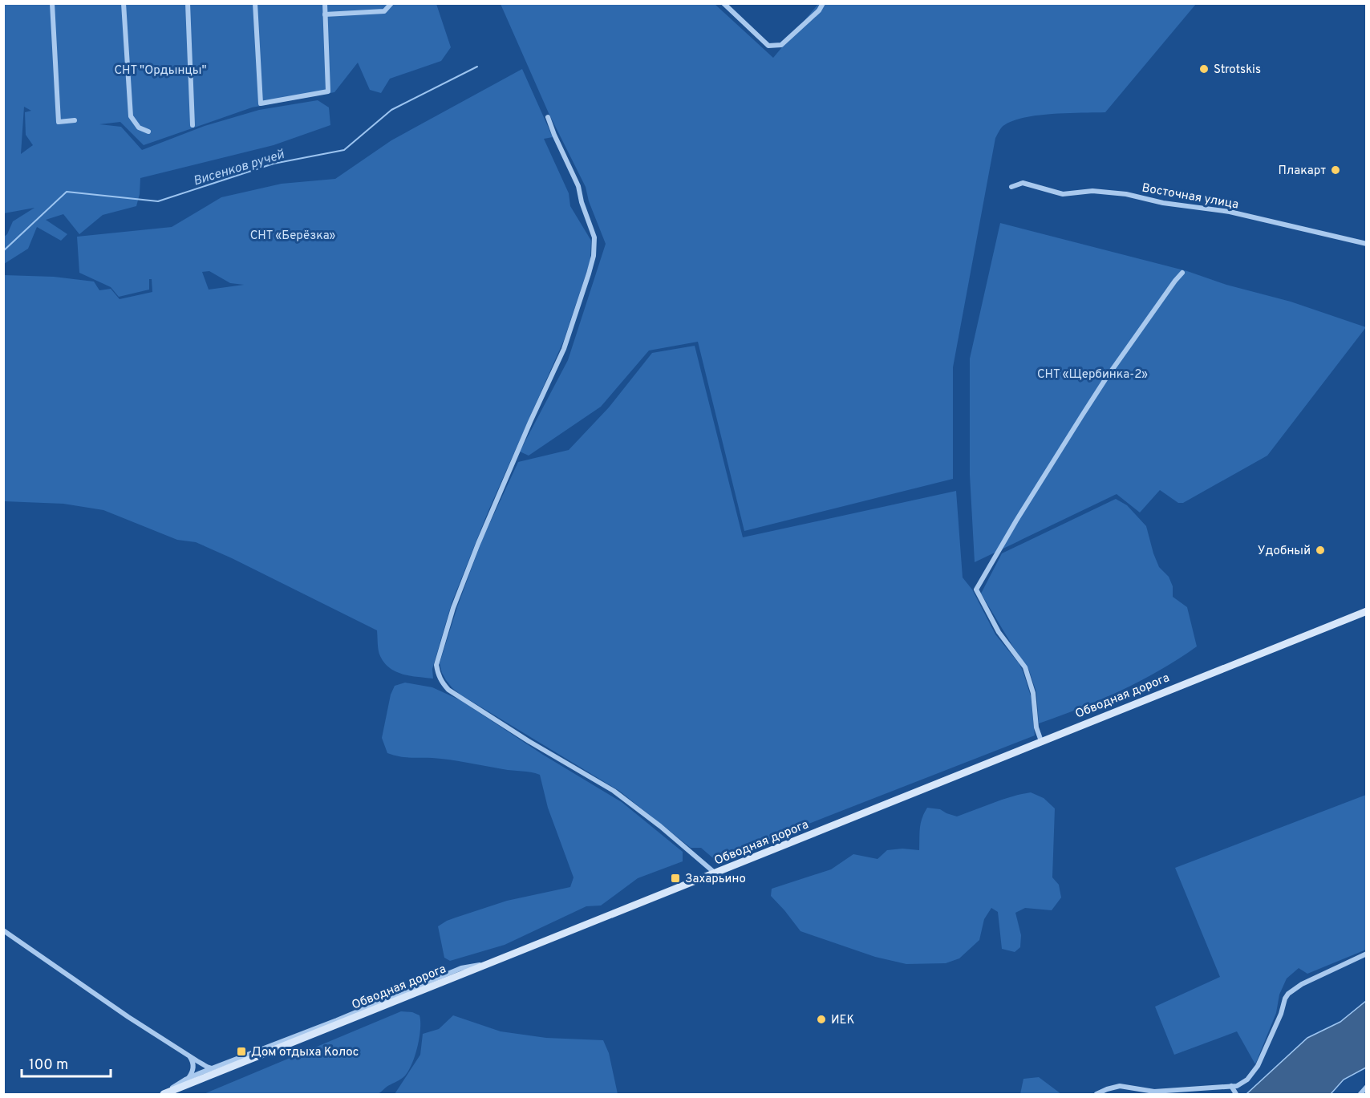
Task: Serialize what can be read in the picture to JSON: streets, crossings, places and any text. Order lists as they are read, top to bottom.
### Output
{
  "streets": {
    "main road": ["Обводная дорога"],
    "street": ["Восточная улица"]
  },
  "water": ["Висенков ручей"],
  "parks": ["СНТ \"Ордынцы\"", "СНТ «Берёзка»", "СНТ «Щербинка-2»"],
  "places": {
    "other": [
      "Strotskis",
      "Плакарт",
      "Удобный",
      "ИЕК"
    ],
    "transit": ["Захарьино", "Дом отдыха Колос"]
  },
  "scale_bar": "100 m"
}
